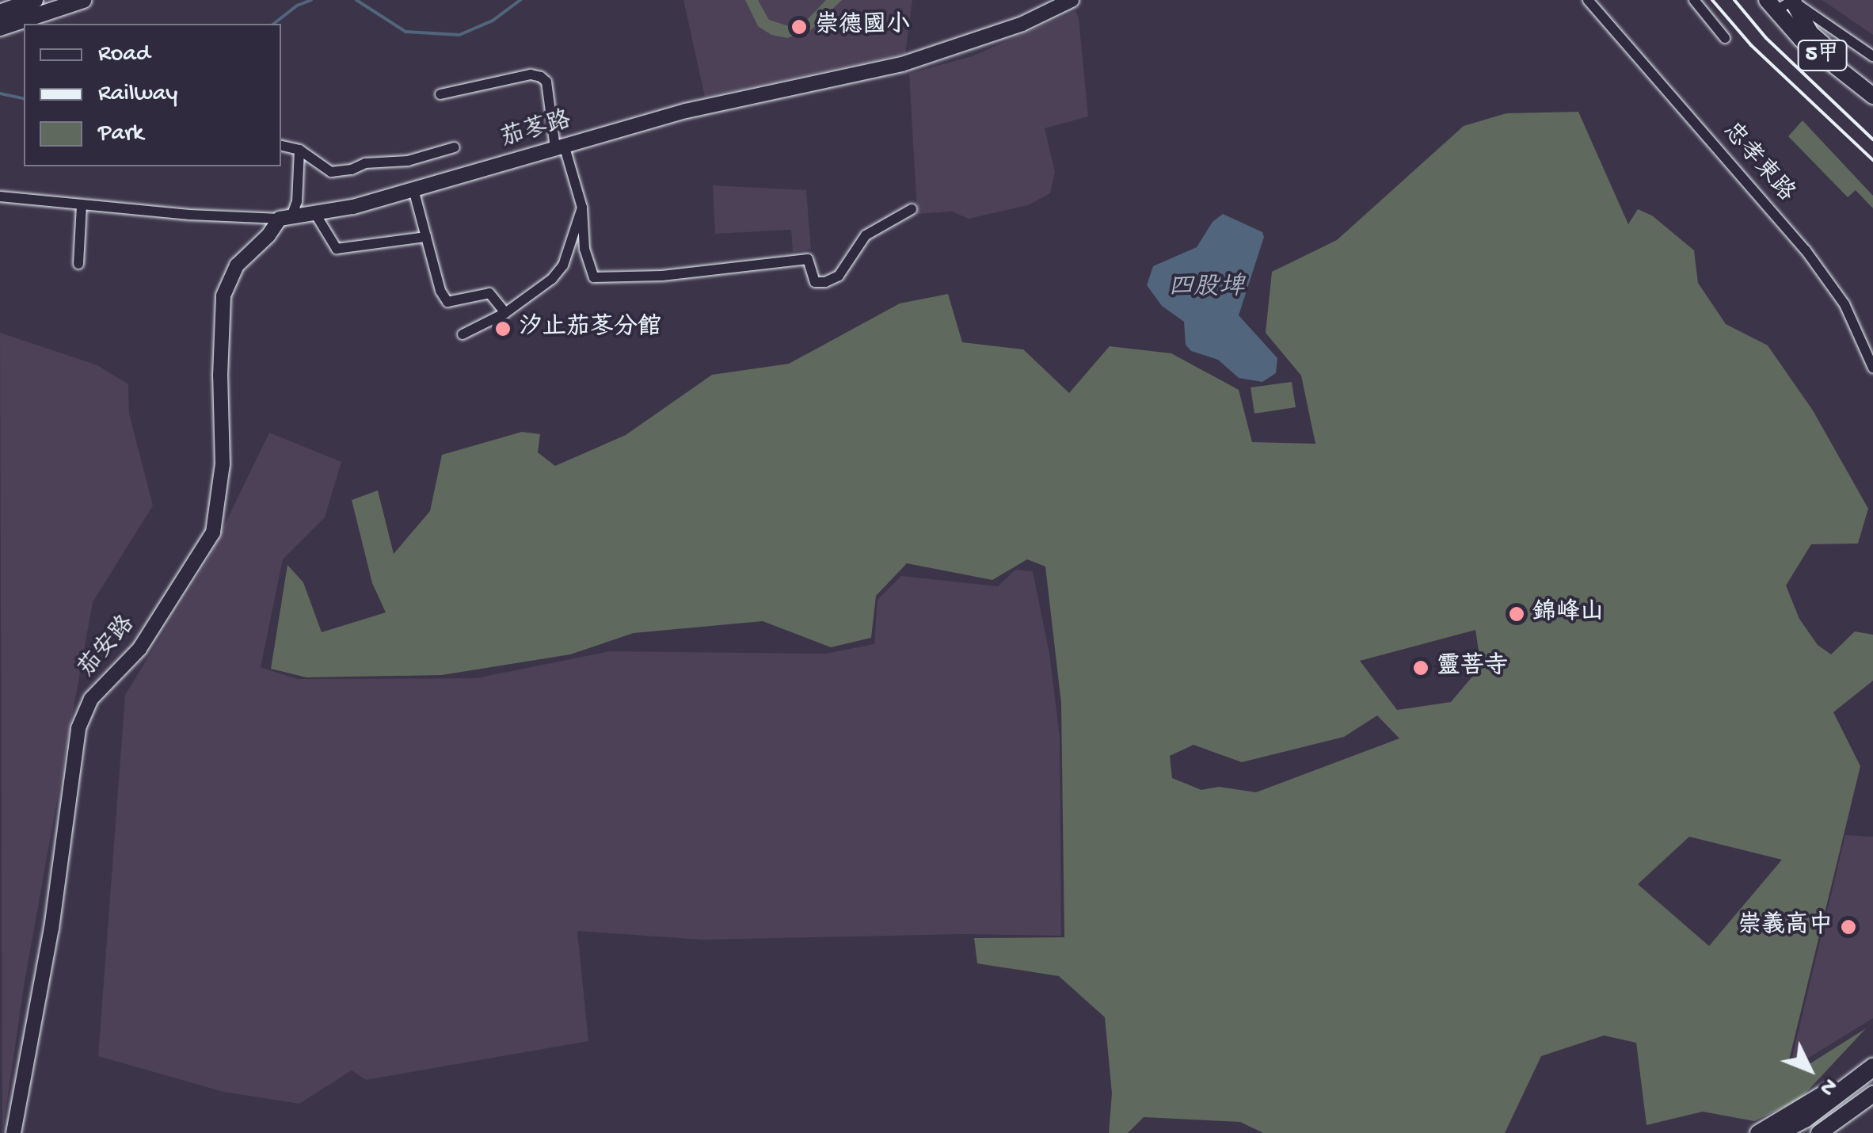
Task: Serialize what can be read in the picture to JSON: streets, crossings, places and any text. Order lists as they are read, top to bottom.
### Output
{
  "streets": {
    "main road": ["5甲"],
    "street": ["茄苳路", "忠孝東路", "茄安路"]
  },
  "crossings": [
    ["茄苳路", "茄安路"]
  ],
  "water": ["四股埤"],
  "places": [
    "崇德國小",
    "汐止茄苳分館",
    "錦峰山",
    "靈菩寺",
    "崇義高中"
  ],
  "legend": ["Road", "Railway", "Park"],
  "north": "bottom right"
}
